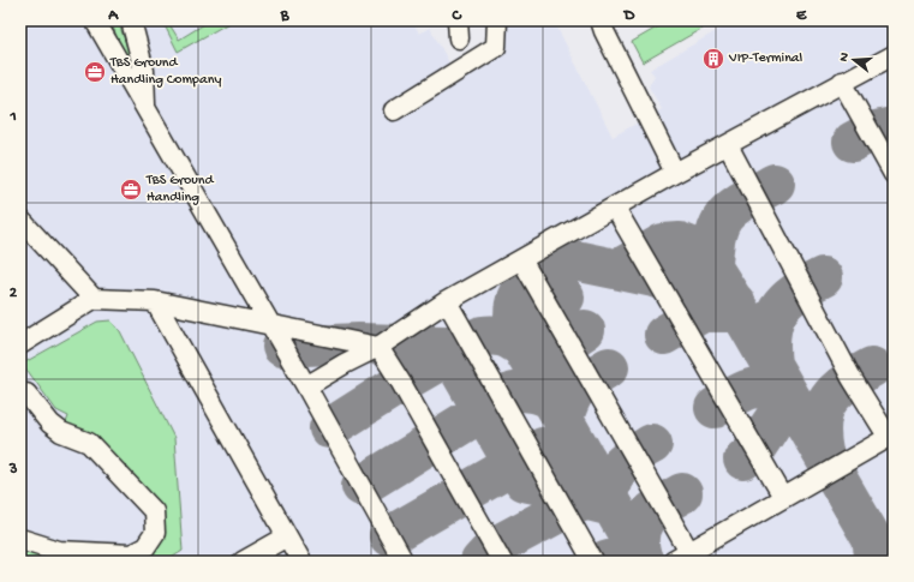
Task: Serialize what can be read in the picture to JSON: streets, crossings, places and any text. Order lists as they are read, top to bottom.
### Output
{
  "places": {
    "building": ["VIP-Terminal"],
    "office": ["TBS Ground Handling Company", "TBS Ground Handling"]
  },
  "north": "left",
  "grid": {
    "columns": [
      "A",
      "B",
      "C",
      "D",
      "E"
    ],
    "rows": ["1", "2", "3"]
  }
}
